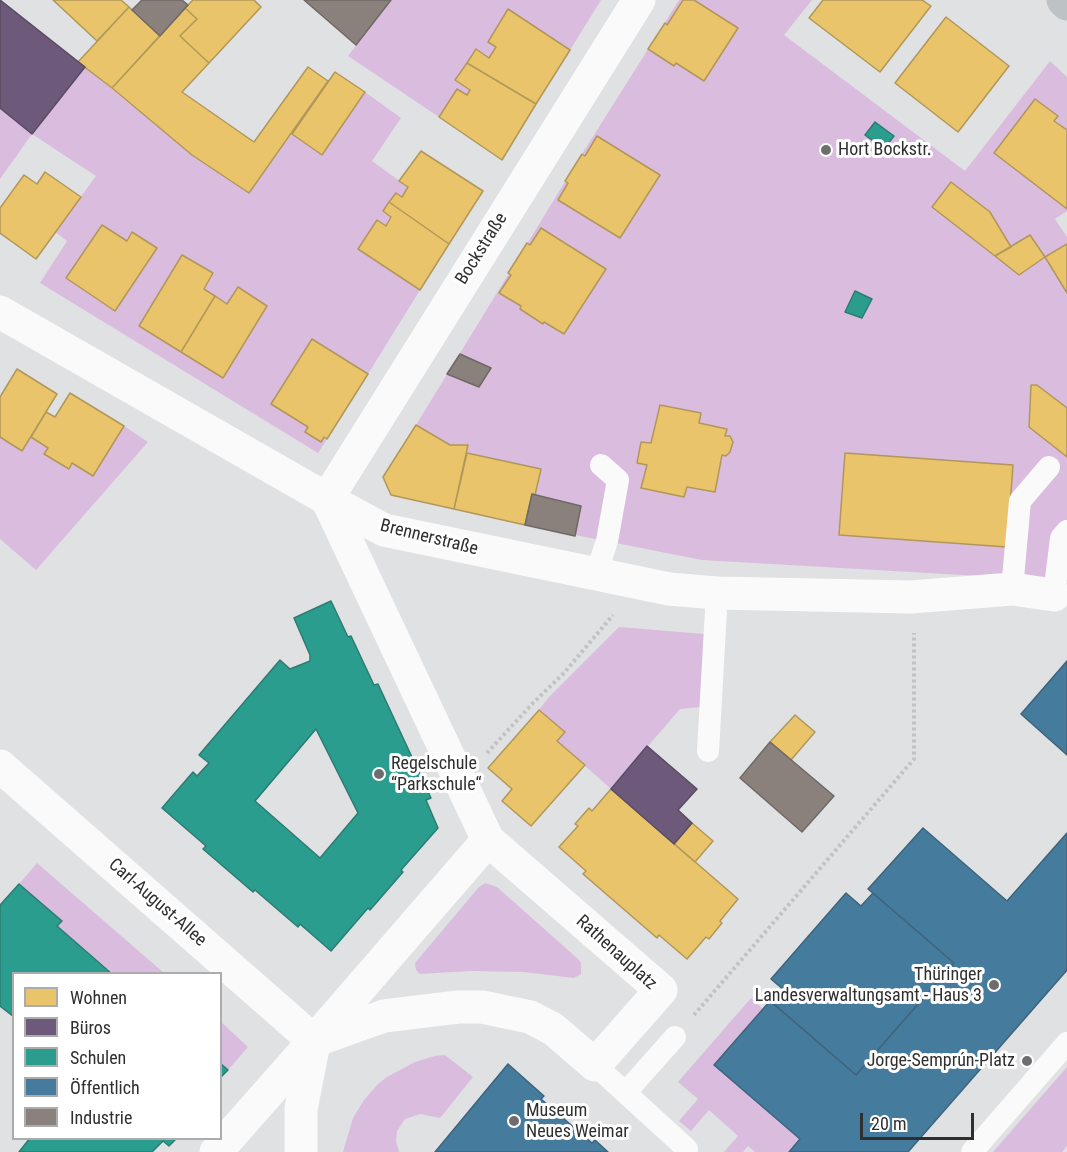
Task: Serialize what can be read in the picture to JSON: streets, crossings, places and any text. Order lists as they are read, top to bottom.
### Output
{
  "streets": {
    "street": [
      "Bockstraße",
      "Brennerstraße",
      "Carl-August-Allee",
      "Rathenauplatz"
    ]
  },
  "crossings": [
    ["Bockstraße", "Brennerstraße"],
    ["Bockstraße", "Rathenauplatz"],
    ["Brennerstraße", "Rathenauplatz"]
  ],
  "places": [
    "Hort Bockstr.",
    "Regelschule “Parkschule“",
    "Thüringer Landesverwaltungsamt - Haus 3",
    "Jorge-Semprún-Platz",
    "Museum Neues Weimar"
  ],
  "legend": [
    "Wohnen",
    "Büros",
    "Schulen",
    "Öffentlich",
    "Industrie"
  ],
  "scale_bar": "20 m"
}
